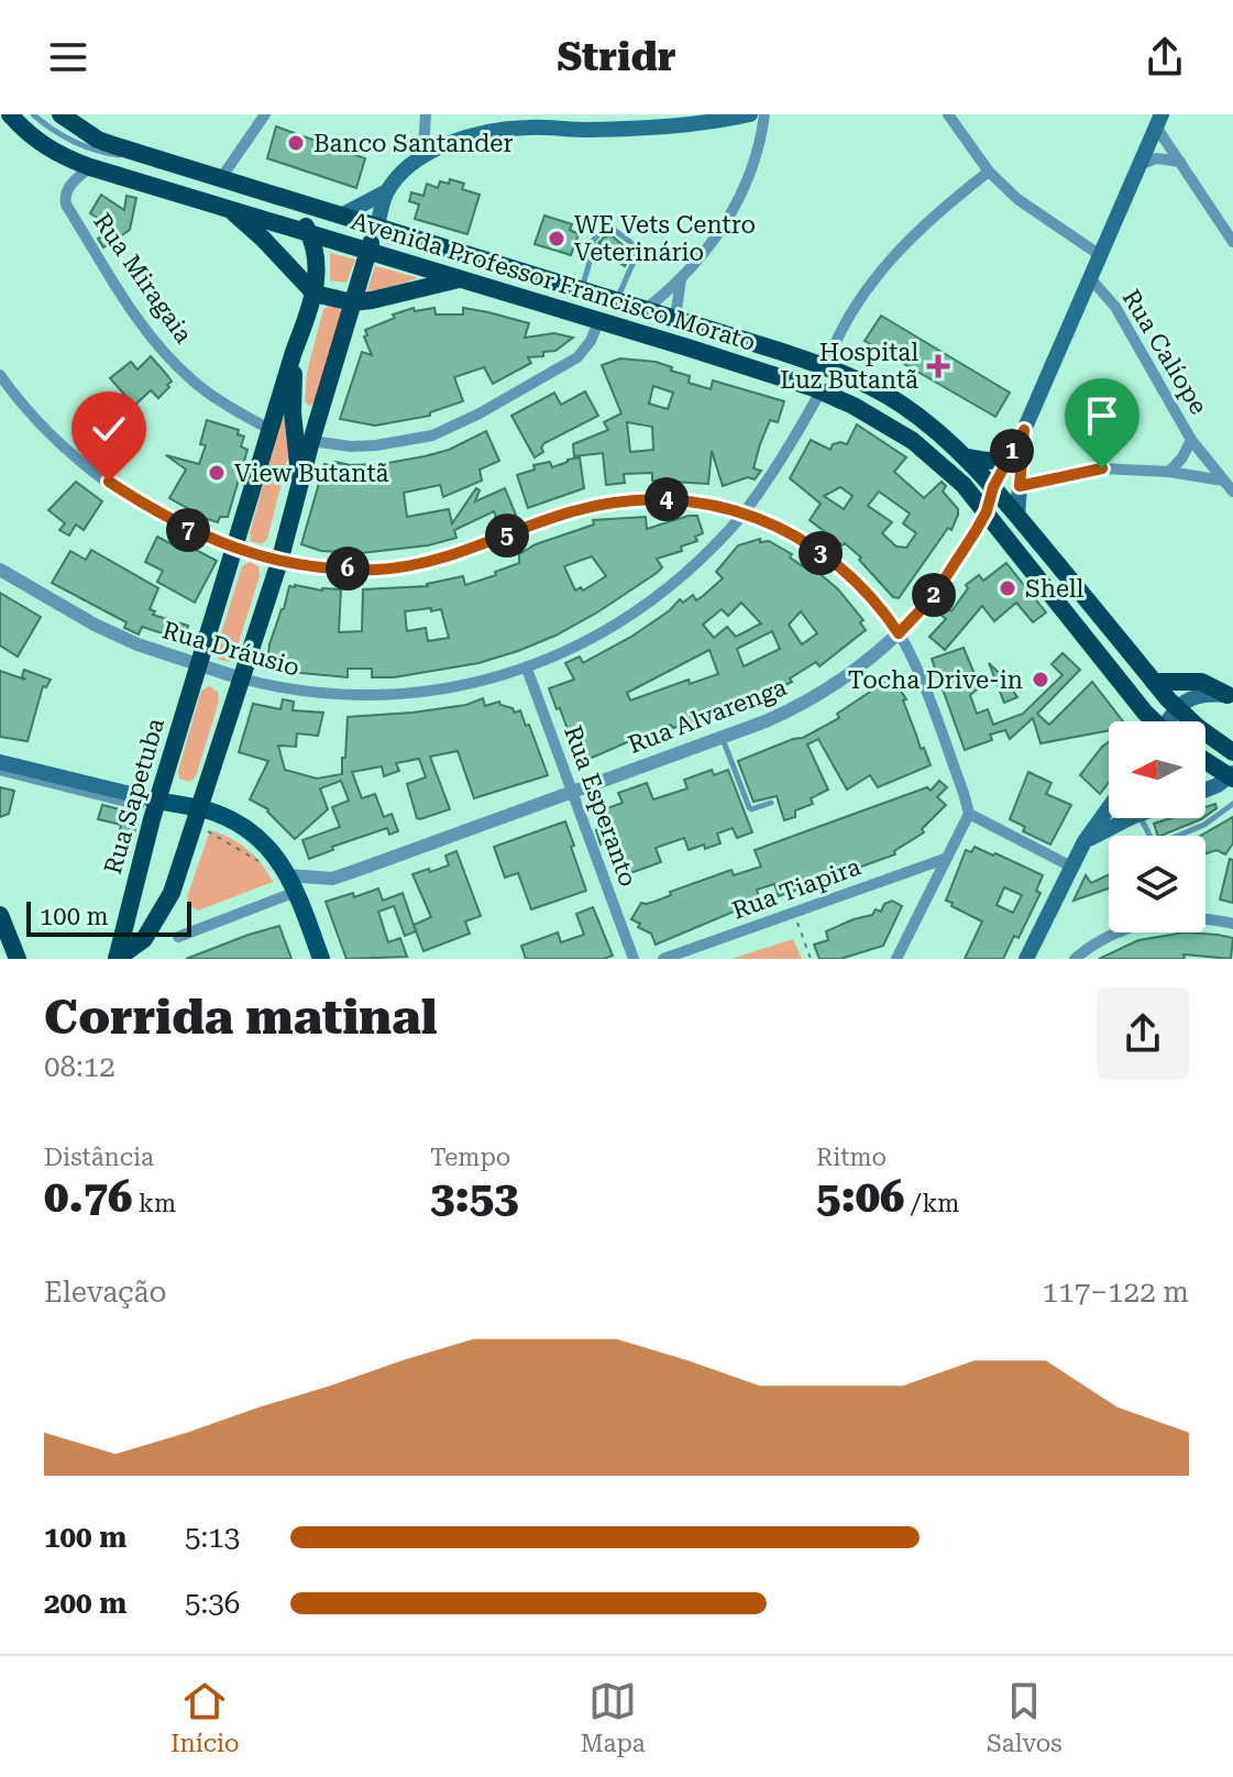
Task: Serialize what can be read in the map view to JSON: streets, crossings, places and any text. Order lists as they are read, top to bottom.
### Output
{
  "streets": {
    "highway": ["Avenida Professor Francisco Morato", "Rua Sapetuba"],
    "main road": ["Rua Alvarenga"],
    "street": [
      "Rua Miragaia",
      "Rua Calíope",
      "Rua Dráusio",
      "Rua Esperanto",
      "Rua Tiapira"
    ]
  },
  "crossings": [
    ["Rua Miragaia", "Avenida Professor Francisco Morato"],
    ["Rua Miragaia", "Rua Sapetuba"],
    ["Avenida Professor Francisco Morato", "Rua Dráusio"],
    ["Avenida Professor Francisco Morato", "Rua Alvarenga"],
    ["Avenida Professor Francisco Morato", "Rua Sapetuba"],
    ["Rua Calíope", "Rua Alvarenga"],
    ["Rua Dráusio", "Rua Sapetuba"],
    ["Rua Dráusio", "Rua Esperanto"],
    ["Rua Alvarenga", "Rua Esperanto"]
  ],
  "places": {
    "other": [
      "Banco Santander",
      "WE Vets Centro Veterinário",
      "View Butantã",
      "Shell",
      "Tocha Drive-in"
    ],
    "health": ["Hospital Luz Butantã"]
  },
  "scale_bar": "100 m",
  "north": "left",
  "page": {
    "header": "Stridr",
    "pins": [
      "1",
      "4",
      "7",
      "5",
      "3",
      "6",
      "2"
    ],
    "scale": "100 m",
    "heading": ["Corrida matinal", "08:12"],
    "stats": [
      ["Distância", "0.76 km"],
      ["Tempo", "3:53"],
      ["Ritmo", "5:06 /km"]
    ],
    "chart": ["Elevação", "117–122 m"],
    "list": [
      {
        "name": "100 m",
        "note": "5:13"
      },
      {
        "name": "200 m",
        "note": "5:36"
      }
    ],
    "tabs": ["Início", "Mapa", "Salvos"]
  }
}
